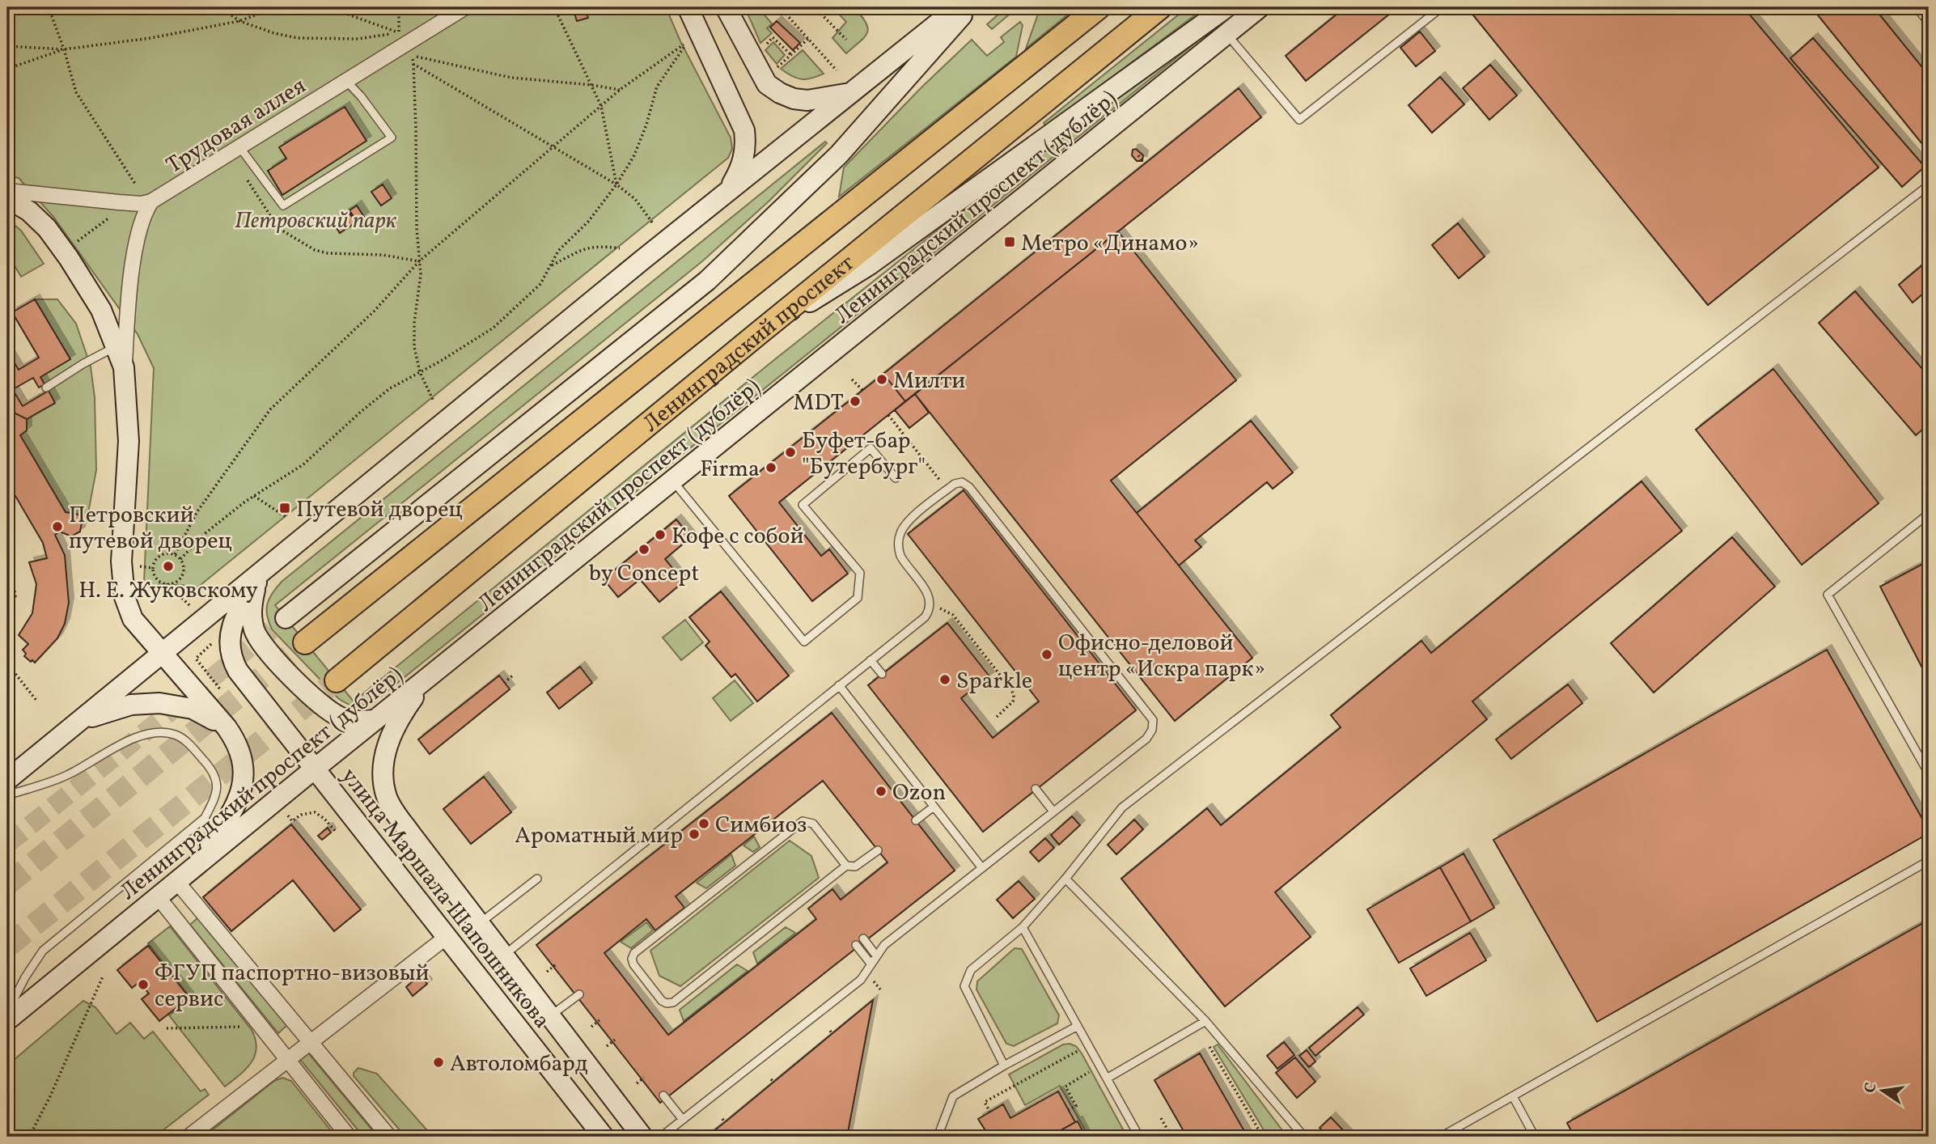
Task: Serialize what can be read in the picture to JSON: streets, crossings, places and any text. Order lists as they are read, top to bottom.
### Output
{
  "streets": {
    "main road": ["Ленинградский проспект (дублёр)", "Ленинградский проспект", "улица Маршала Шапошникова"],
    "street": ["Трудовая аллея"]
  },
  "crossings": [
    ["Ленинградский проспект (дублёр)", "улица Маршала Шапошникова"]
  ],
  "parks": ["Петровский парк"],
  "places": {
    "transit": ["Метро «Динамо»", "Путевой дворец"],
    "other": [
      "Милти",
      "MDT",
      "Буфет-бар \"Бутербург\"",
      "Firma",
      "Петровский путевой дворец",
      "Кофе с собой",
      "by Concept",
      "Н. Е. Жуковскому",
      "Офисно-деловой центр «Искра парк»",
      "Sparkle",
      "Ozon",
      "Симбиоз",
      "Ароматный мир",
      "ФГУП паспортно-визовый сервис",
      "Автоломбард"
    ]
  },
  "north": "left"
}
